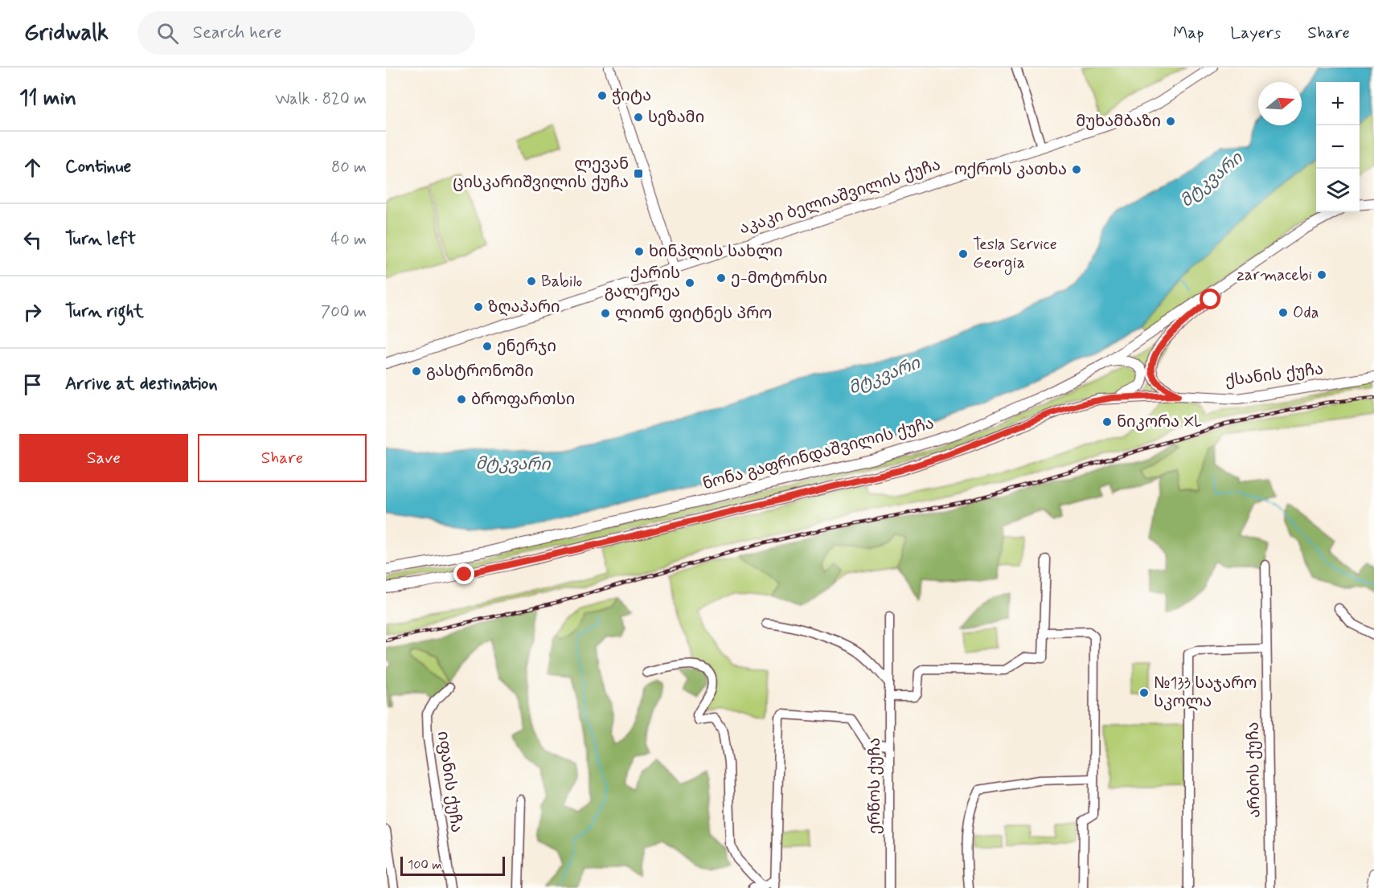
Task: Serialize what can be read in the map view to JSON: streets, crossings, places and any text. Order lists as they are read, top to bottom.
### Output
{
  "streets": {
    "main road": ["აკაკი ბელიაშვილის ქუჩა", "ქსანის ქუჩა", "ნონა გაფრინდაშვილის ქუჩა"],
    "street": ["არბოს ქუჩა", "იფანის ქუჩა", "ერწოს ქუჩა"]
  },
  "crossings": [
    ["ქსანის ქუჩა", "ნონა გაფრინდაშვილის ქუჩა"]
  ],
  "water": ["მტკვარი"],
  "places": {
    "other": [
      "ჭიტა",
      "სეზამი",
      "მუხამბაზი",
      "ოქროს კათხა",
      "ხინპლის სახლი",
      "Tesla Service Georgia",
      "zarmacebi",
      "ე-მოტორსი",
      "Babilo",
      "ქარის გალერეა",
      "ზღაპარი",
      "Oda",
      "ლიონ ფიტნეს პრო",
      "ენერჯი",
      "გასტრონომი",
      "ბროფართსი",
      "ნიკორა XL",
      "№133 საჯარო სკოლა"
    ],
    "transit": ["ლევან ცისკარიშვილის ქუჩა"]
  },
  "scale_bar": "100 m",
  "north": "right",
  "page": {
    "header": "Gridwalk",
    "search": "Search here",
    "nav": ["Map", "Layers", "Share"],
    "heading": ["11 min", "Walk · 820 m"],
    "map_buttons": ["+", "−"],
    "list": [
      ["Continue", "80 m"],
      ["Turn left", "40 m"],
      ["Turn right", "700 m"],
      "Arrive at destination"
    ],
    "buttons": ["Save", "Share"],
    "scale": "100 m"
  }
}
